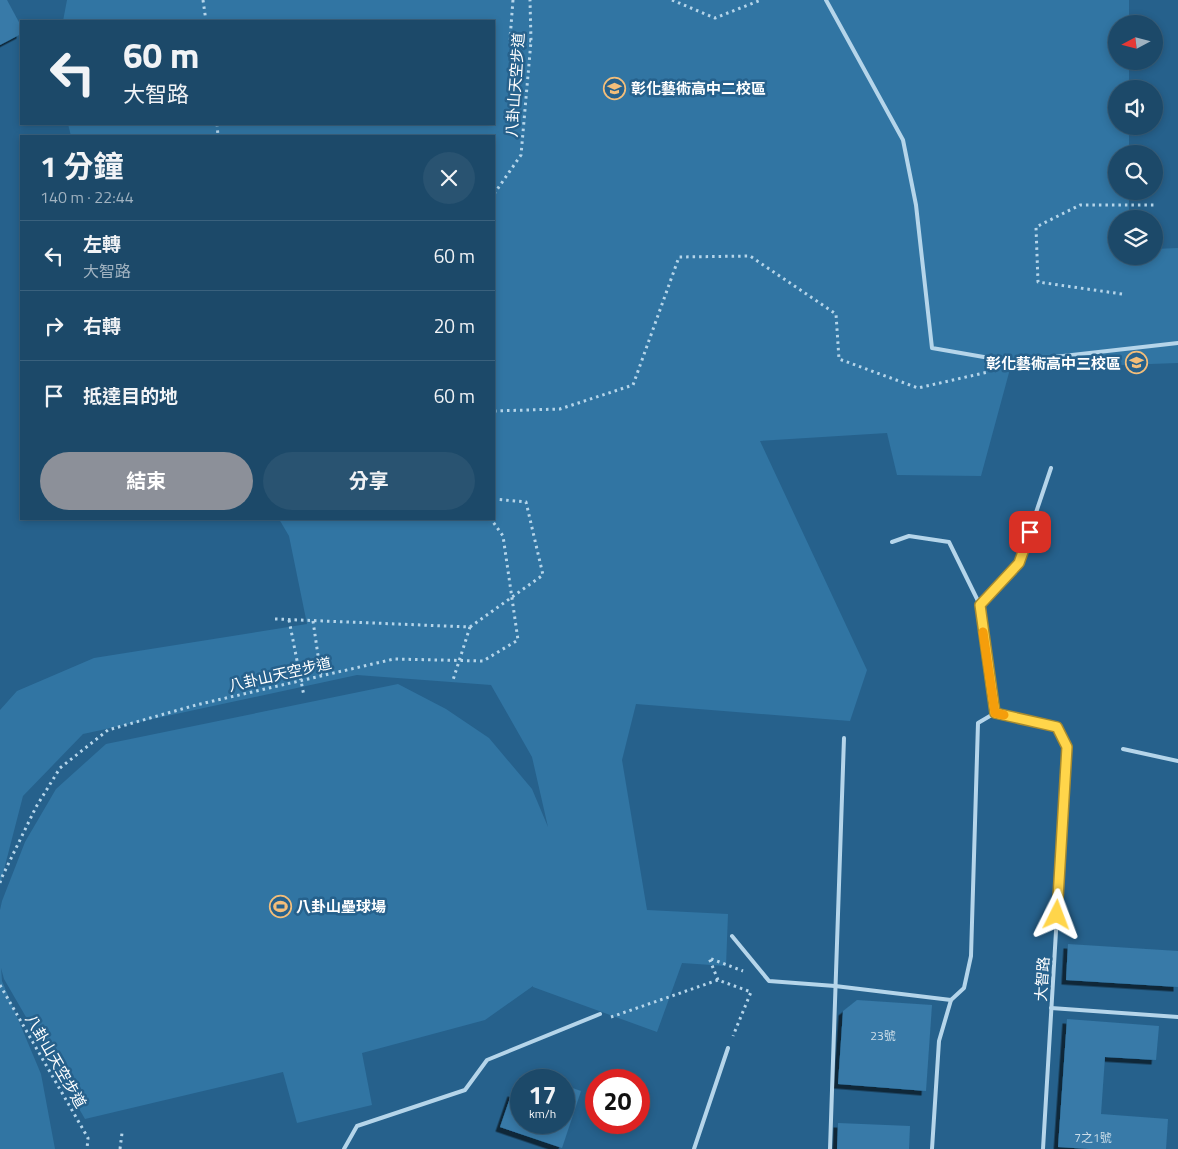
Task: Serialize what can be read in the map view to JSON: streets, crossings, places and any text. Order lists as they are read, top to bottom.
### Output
{
  "streets": {
    "lane": ["大智路"],
    "path": ["八卦山天空步道"]
  },
  "places": {
    "school or university": ["彰化藝術高中二校區", "彰化藝術高中三校區"],
    "sports": ["八卦山壘球場"]
  },
  "house_numbers": ["23號", "7之1號"],
  "north": "left",
  "page": {
    "turn": ["60 m", "大智路"],
    "heading": ["1 分鐘", "140 m · 22:44"],
    "list": [
      {
        "name": "左轉",
        "note": "大智路",
        "value": "60 m"
      },
      {
        "name": "右轉",
        "value": "20 m"
      },
      {
        "name": "抵達目的地",
        "value": "60 m"
      }
    ],
    "buttons": ["結束", "分享"],
    "speed": "17 km/h",
    "limit": "20"
  }
}
